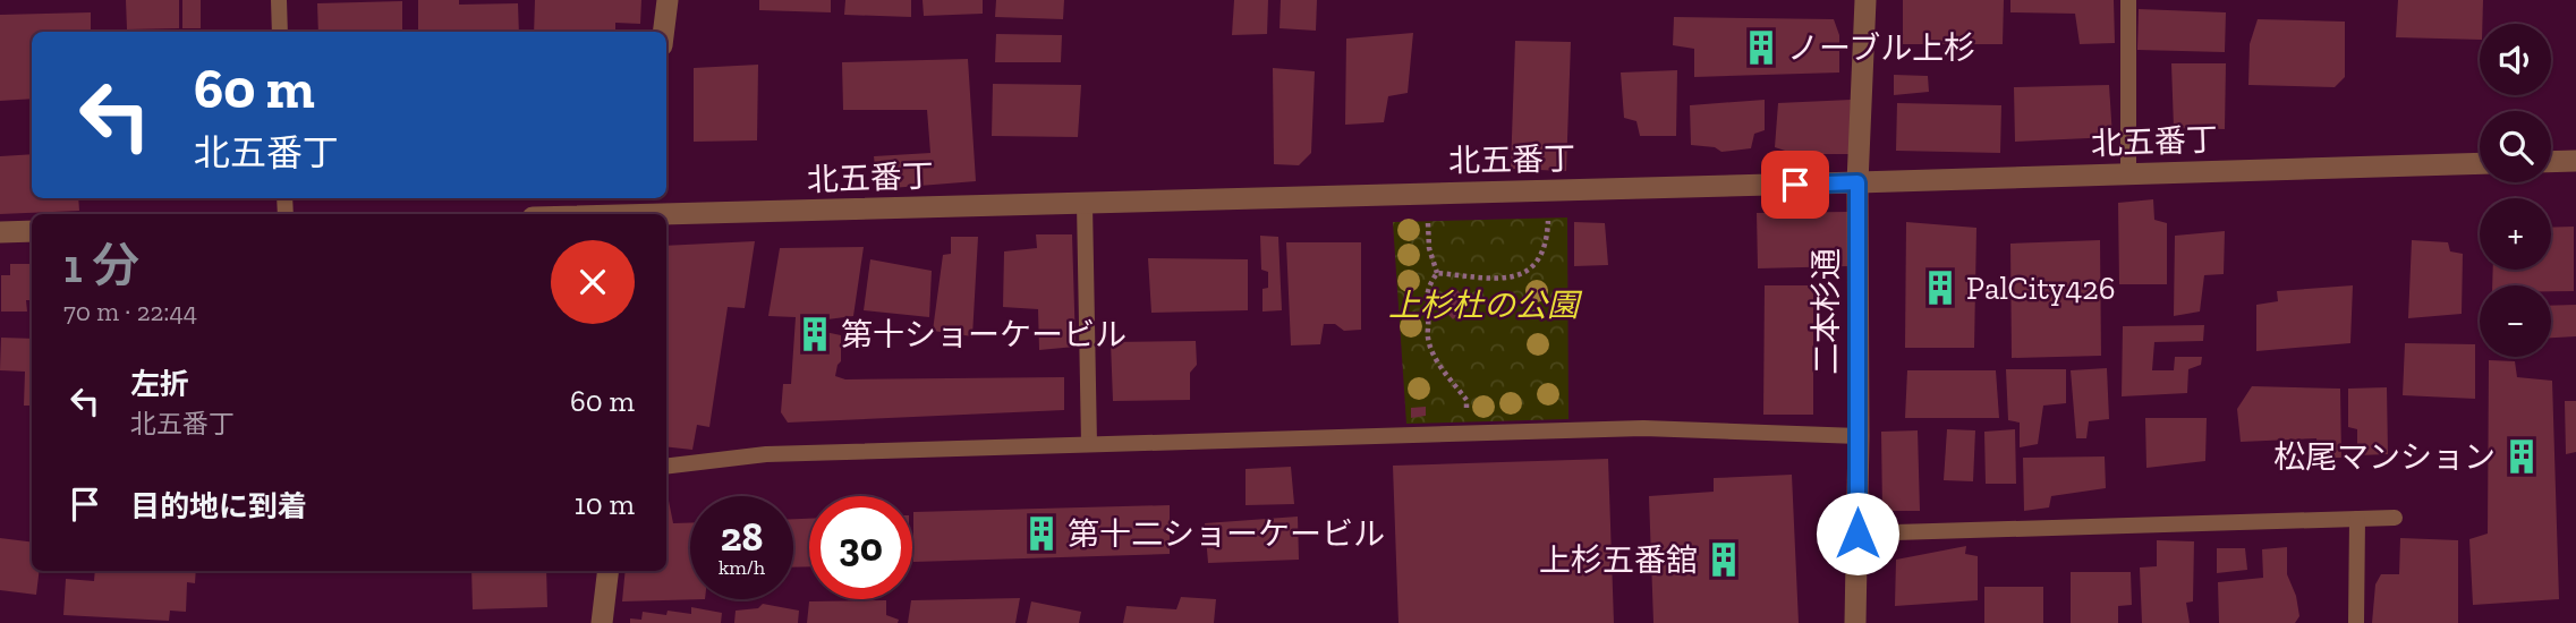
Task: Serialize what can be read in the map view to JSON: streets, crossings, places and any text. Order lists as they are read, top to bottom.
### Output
{
  "streets": {
    "street": ["北五番丁", "二本杉通"]
  },
  "crossings": [
    ["北五番丁", "二本杉通"]
  ],
  "parks": ["上杉杜の公園"],
  "places": {
    "building": [
      "ノーブル上杉",
      "PalCity426",
      "第十ショーケービル",
      "松尾マンション",
      "第十二ショーケービル",
      "上杉五番舘"
    ]
  },
  "page": {
    "map_buttons": ["+", "−"],
    "turn": ["60 m", "北五番丁"],
    "heading": ["1 分", "70 m · 22:44"],
    "list": [
      {
        "name": "左折",
        "note": "北五番丁",
        "value": "60 m"
      },
      {
        "name": "目的地に到着",
        "value": "10 m"
      }
    ],
    "speed": "28 km/h",
    "limit": "30"
  }
}
